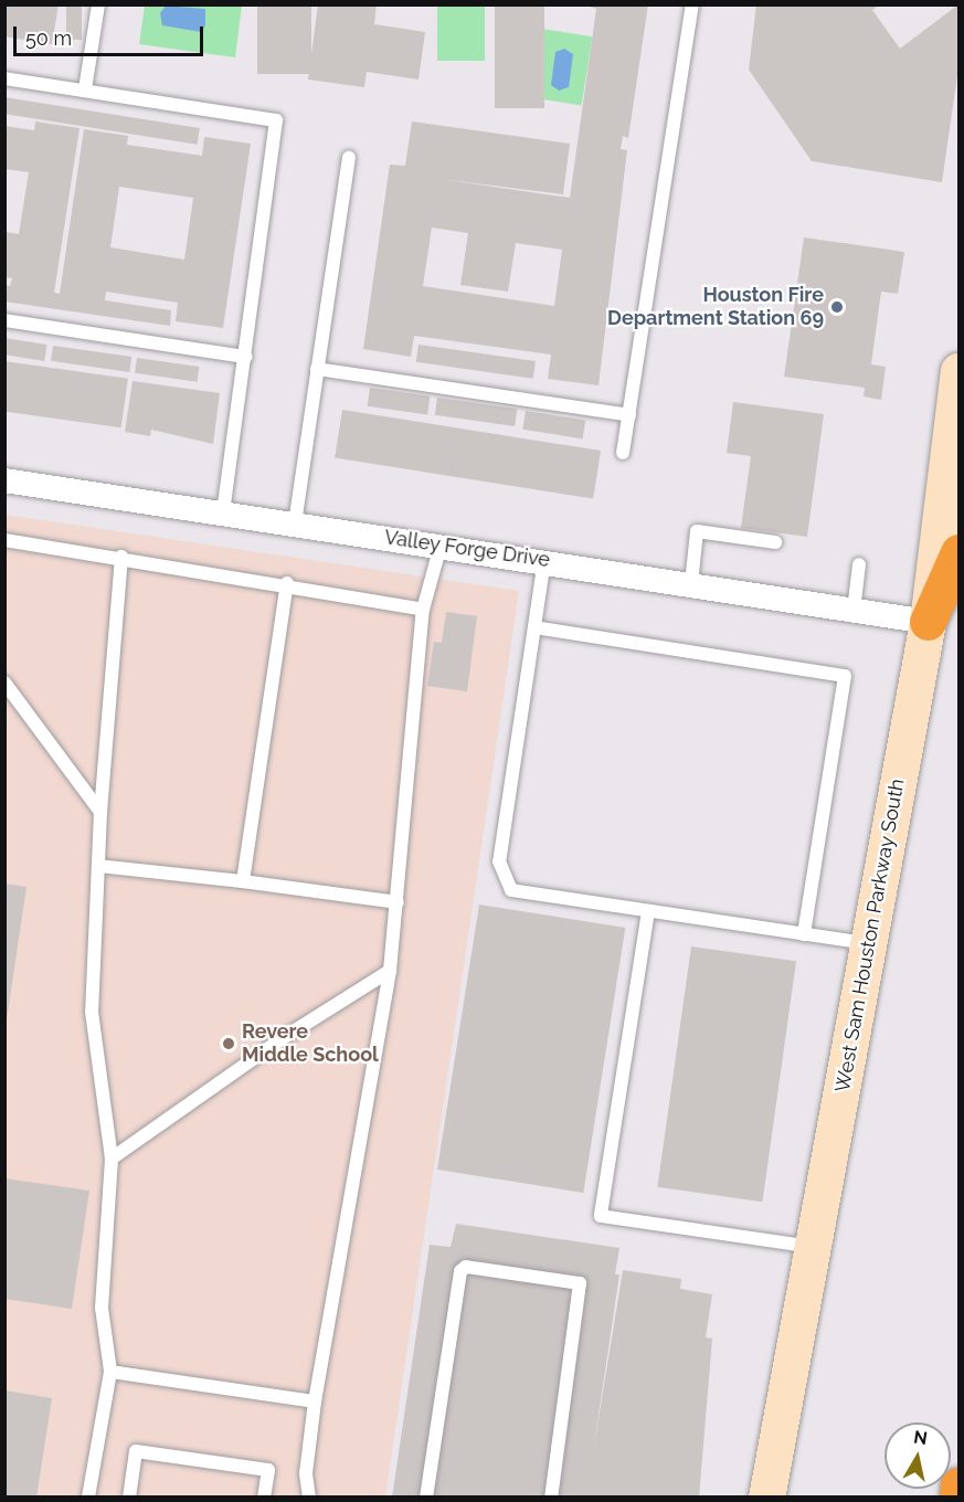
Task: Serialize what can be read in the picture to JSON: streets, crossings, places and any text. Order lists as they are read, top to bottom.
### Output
{
  "streets": {
    "main road": ["West Sam Houston Parkway South"],
    "street": ["Valley Forge Drive"]
  },
  "crossings": [
    ["Valley Forge Drive", "West Sam Houston Parkway South"]
  ],
  "places": ["Houston Fire Department Station 69", "Revere Middle School"],
  "scale_bar": "50 m",
  "north": "top"
}
